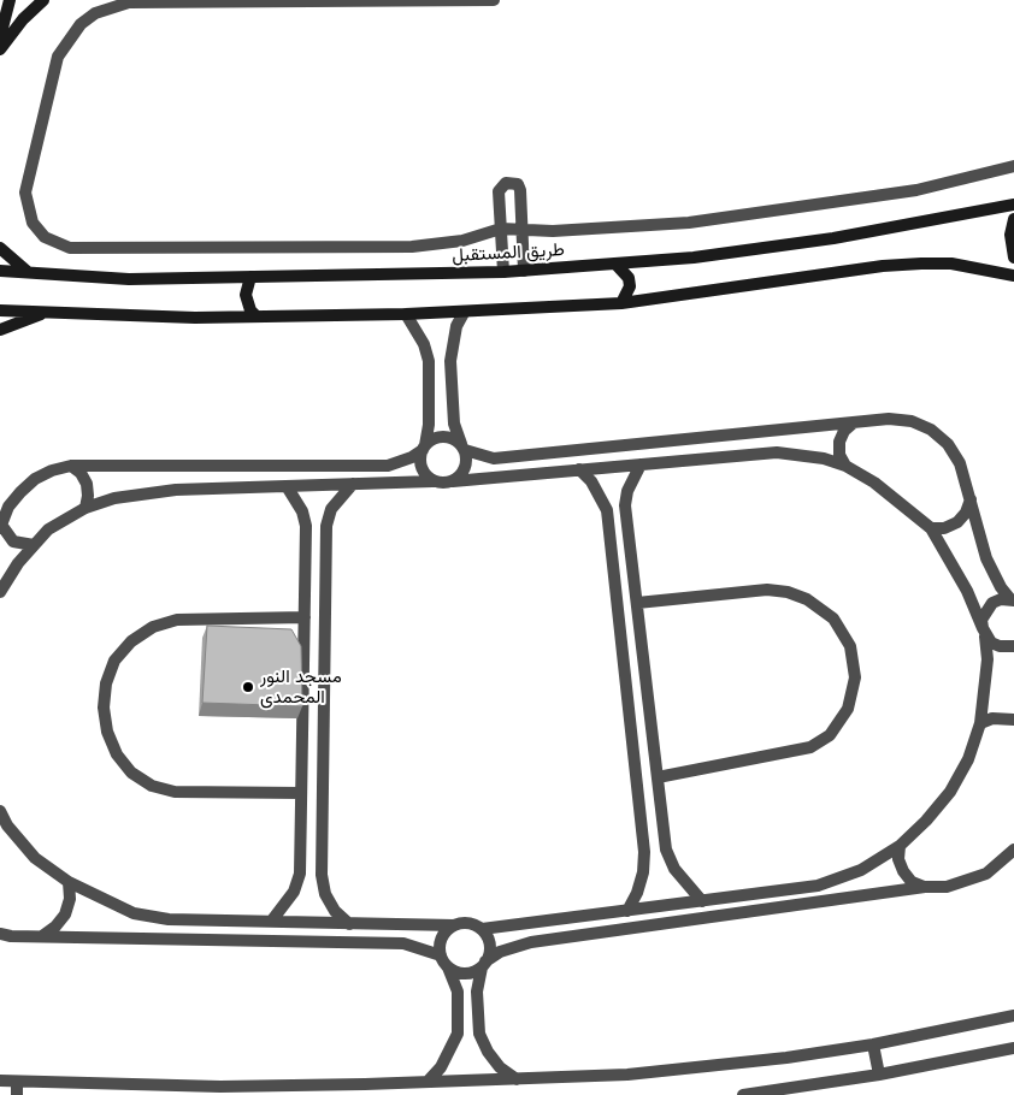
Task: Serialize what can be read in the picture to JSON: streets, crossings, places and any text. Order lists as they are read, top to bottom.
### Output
{
  "streets": {
    "main road": ["طريق المستقبل"]
  },
  "places": ["مسجد النور المحمدى"]
}
